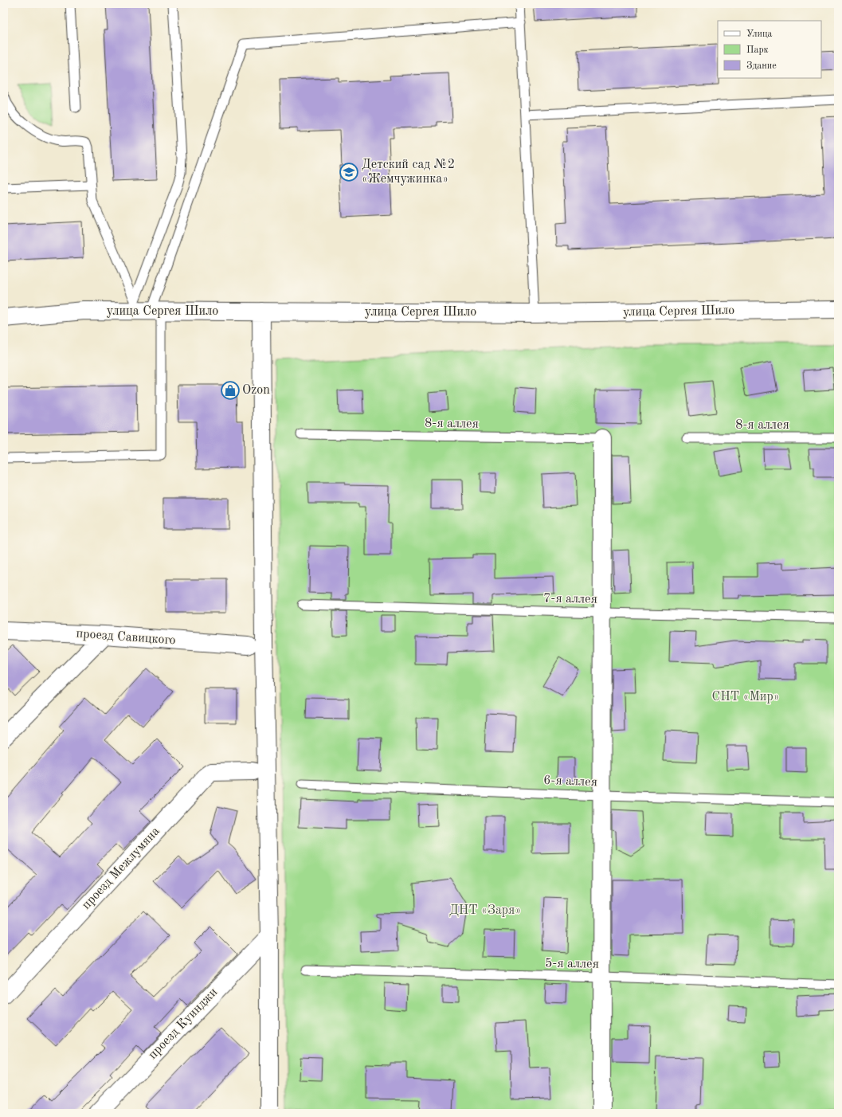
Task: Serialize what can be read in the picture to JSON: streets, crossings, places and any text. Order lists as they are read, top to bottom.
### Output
{
  "streets": {
    "street": [
      "улица Сергея Шило",
      "проезд Савицкого",
      "проезд Межлумяна",
      "проезд Куинджи"
    ],
    "lane": [
      "8-я аллея",
      "7-я аллея",
      "6-я аллея",
      "5-я аллея"
    ]
  },
  "parks": ["СНТ «Мир»", "ДНТ «Заря»"],
  "places": {
    "school or university": ["Детский сад №2 «Жемчужинка»"],
    "shop": ["Ozon"]
  },
  "legend": ["Улица", "Парк", "Здание"]
}
